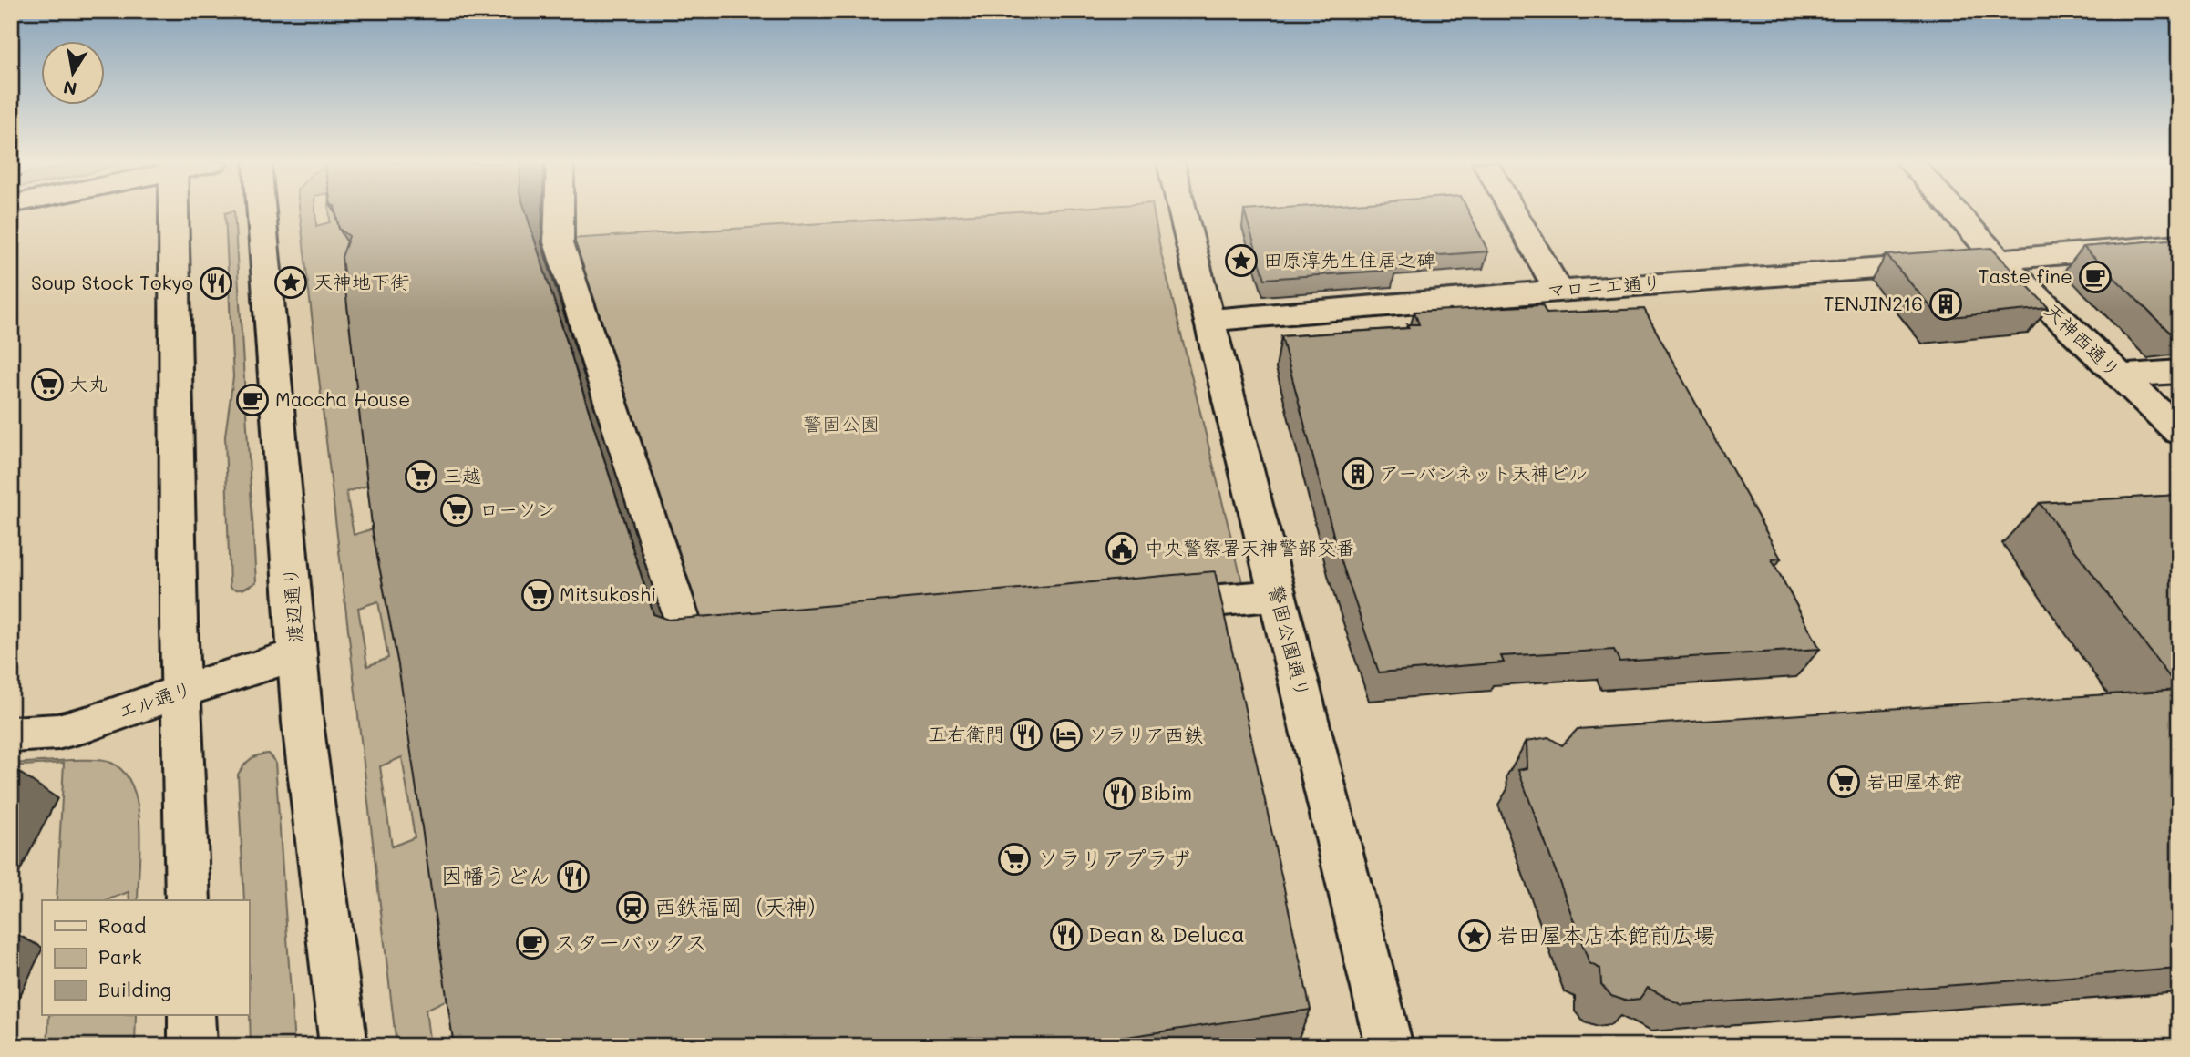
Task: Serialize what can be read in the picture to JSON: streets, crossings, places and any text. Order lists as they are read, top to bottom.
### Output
{
  "streets": {
    "main road": [
      "マロニエ通り",
      "天神西通り",
      "渡辺通り",
      "警固公園通り",
      "エル通り"
    ]
  },
  "crossings": [
    ["マロニエ通り", "天神西通り"],
    ["マロニエ通り", "警固公園通り"],
    ["渡辺通り", "エル通り"]
  ],
  "parks": ["警固公園"],
  "places": {
    "place": ["田原淳先生住居之碑", "天神地下街", "岩田屋本店本館前広場"],
    "cafe": ["Taste fine", "Maccha House", "スターバックス"],
    "restaurant": [
      "Soup Stock Tokyo",
      "五右衛門",
      "Bibim",
      "因幡うどん",
      "Dean & Deluca"
    ],
    "building": ["TENJIN216", "アーバンネット天神ビル"],
    "supermarket": [
      "大丸",
      "三越",
      "ローソン",
      "Mitsukoshi",
      "岩田屋本館",
      "ソラリアプラザ"
    ],
    "public building": ["中央警察署天神警部交番"],
    "hotel": ["ソラリア西鉄"],
    "station": ["西鉄福岡（天神）"]
  },
  "legend": ["Road", "Park", "Building"],
  "north": "bottom"
}
